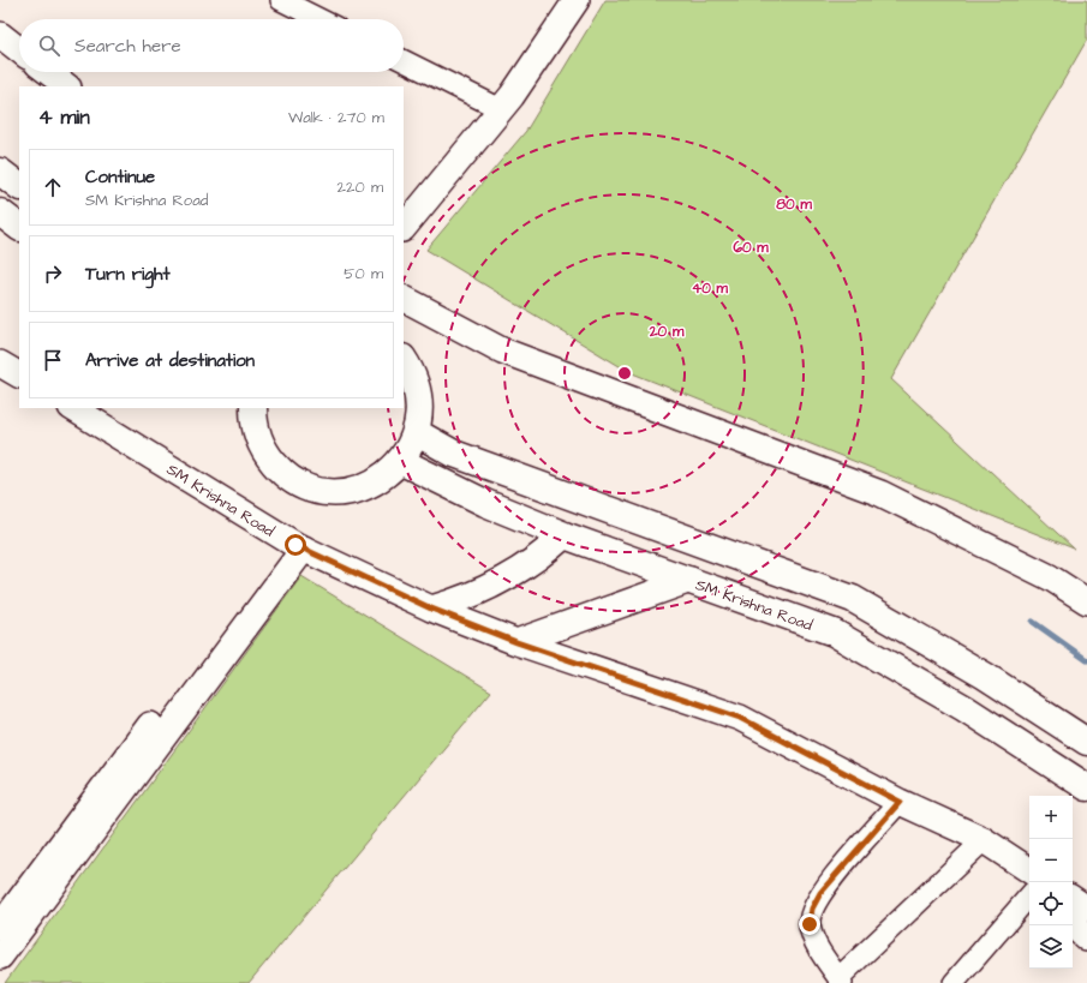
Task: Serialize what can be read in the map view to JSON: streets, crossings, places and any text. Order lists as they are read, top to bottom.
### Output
{
  "streets": {
    "highway": ["SM Krishna Road"]
  },
  "page": {
    "search": "Search here",
    "heading": ["4 min", "Walk · 270 m"],
    "list": [
      ["Continue", "SM Krishna Road", "220 m"],
      ["Turn right", "50 m"],
      "Arrive at destination"
    ],
    "map_buttons": ["+", "−"]
  },
  "rings": [
    "80 m",
    "60 m",
    "40 m",
    "20 m"
  ]
}
